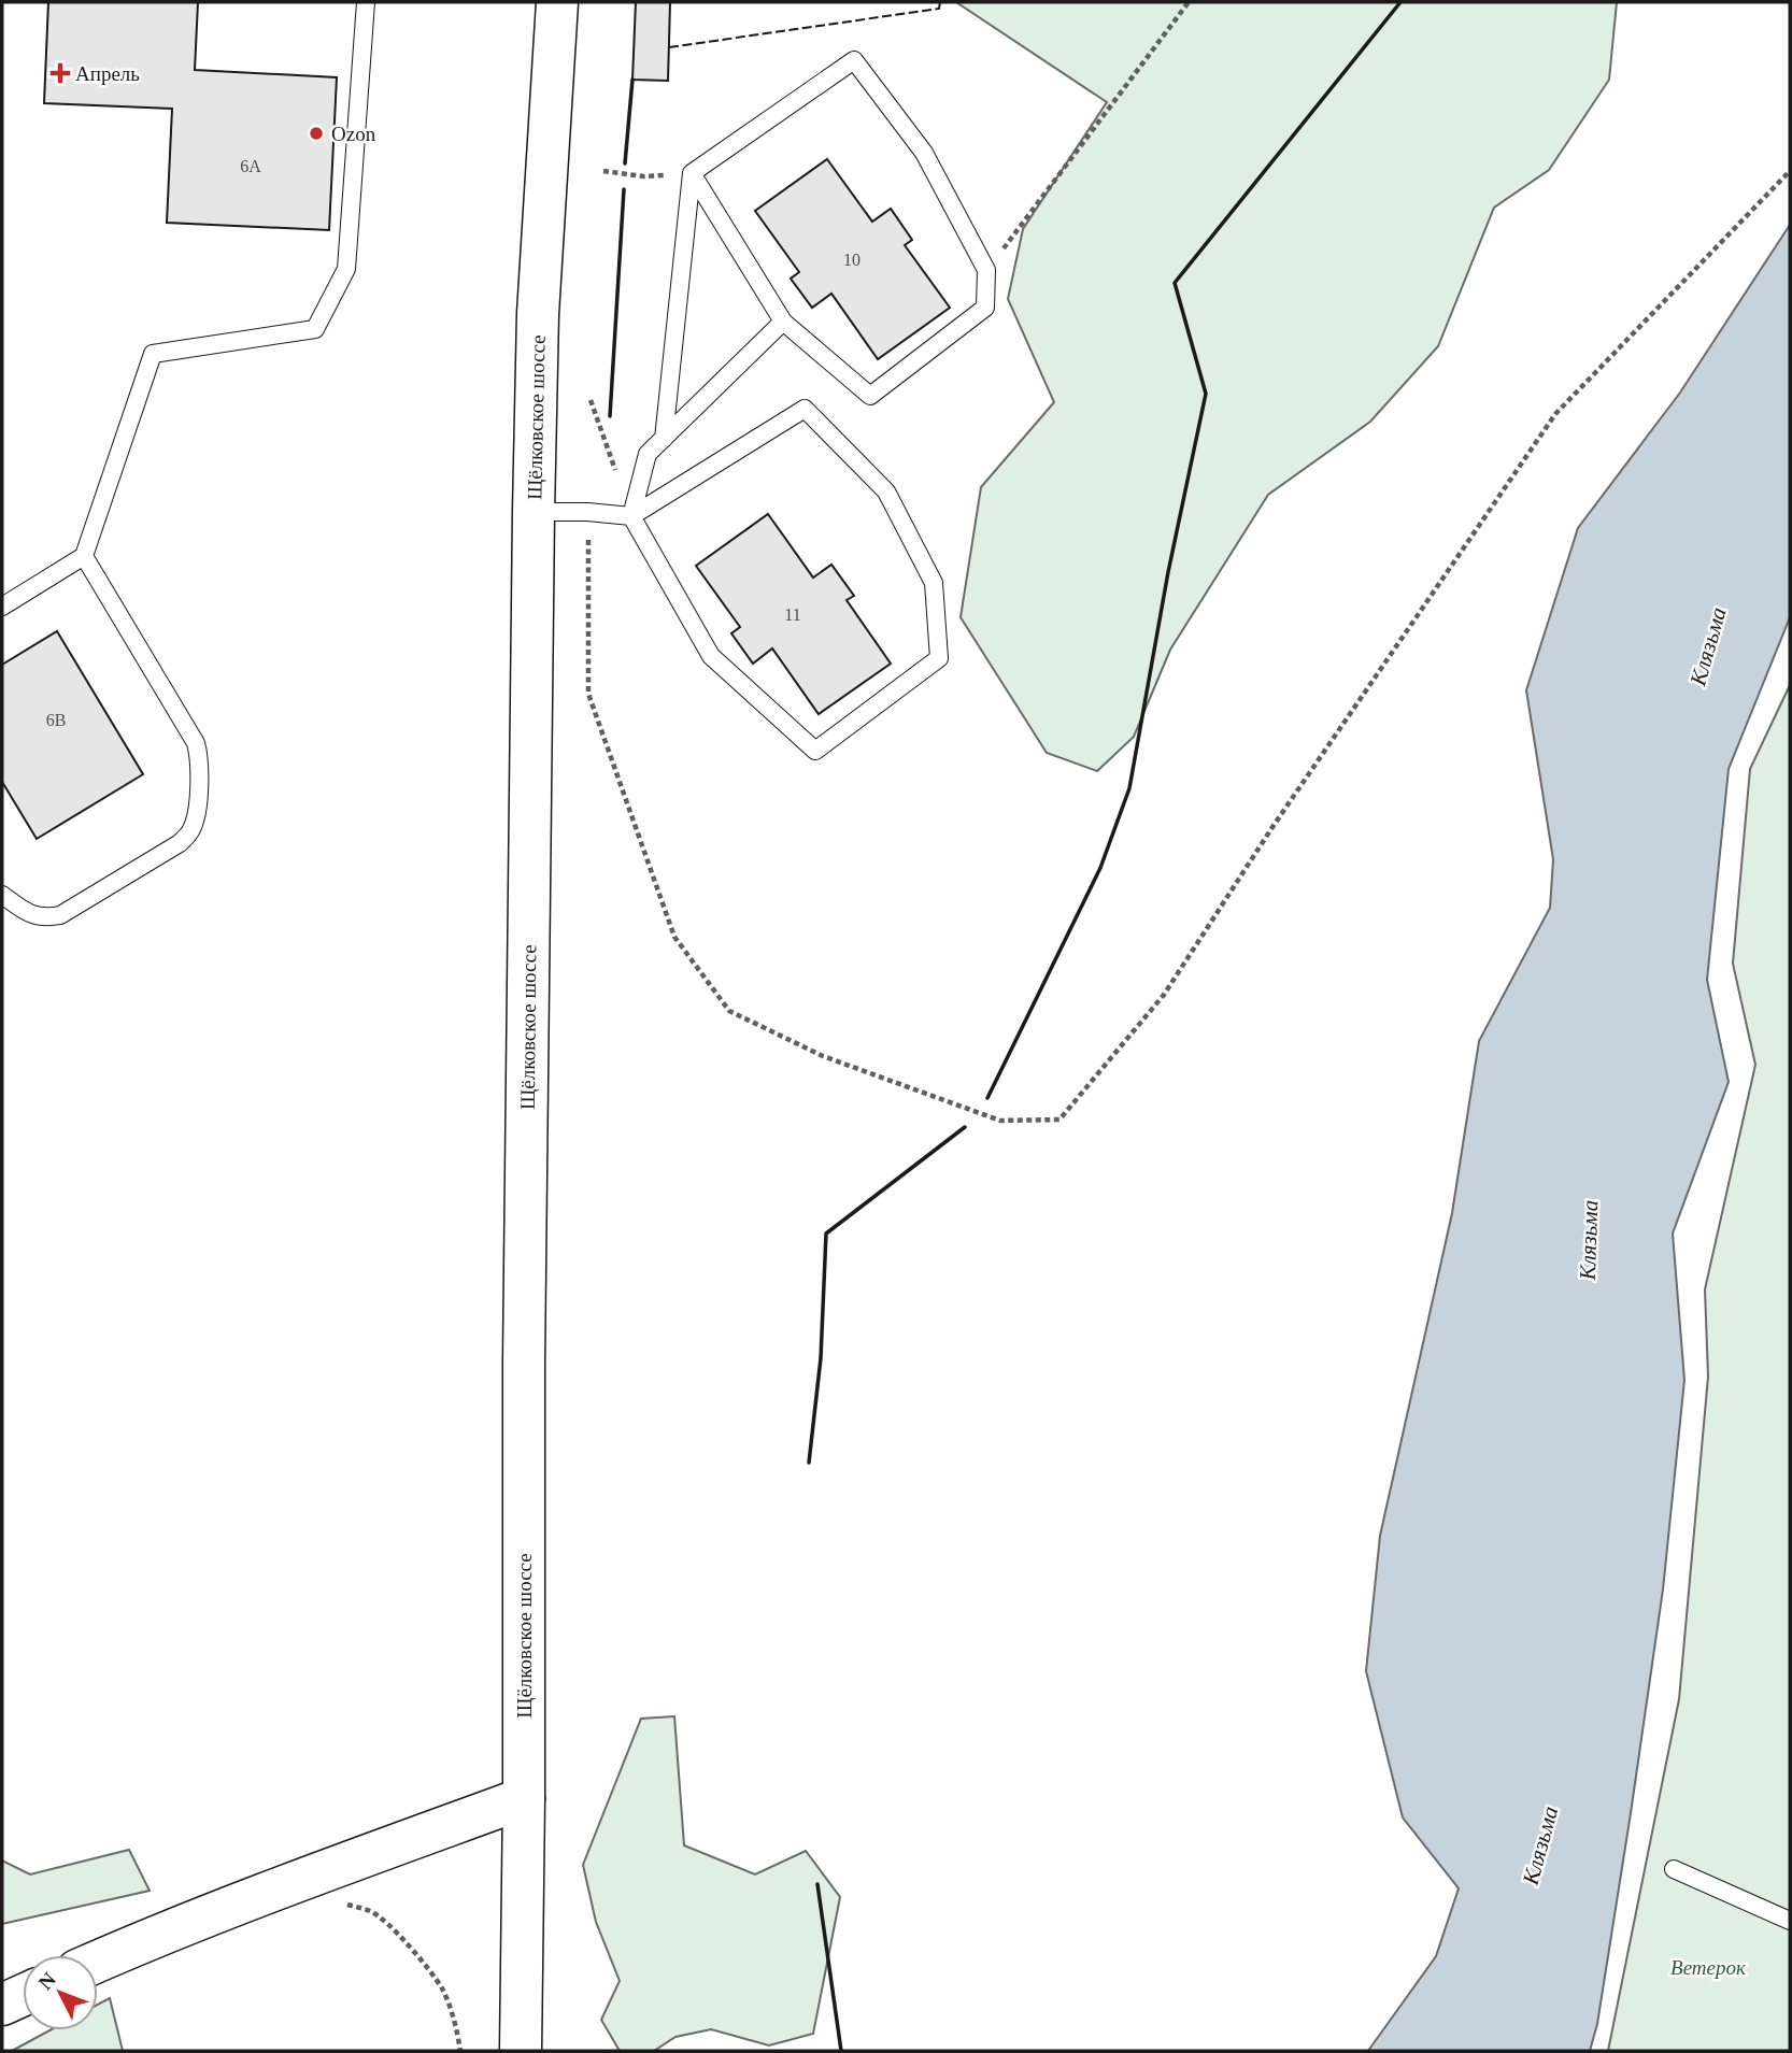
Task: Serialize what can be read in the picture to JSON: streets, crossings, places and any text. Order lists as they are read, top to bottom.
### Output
{
  "streets": {
    "main road": ["Щёлковское шоссе"]
  },
  "water": ["Клязьма"],
  "parks": ["Ветерок"],
  "places": {
    "health": ["Апрель"],
    "other": ["Ozon"]
  },
  "house_numbers": [
    "6А",
    "10",
    "11",
    "6В"
  ],
  "north": "top left"
}
